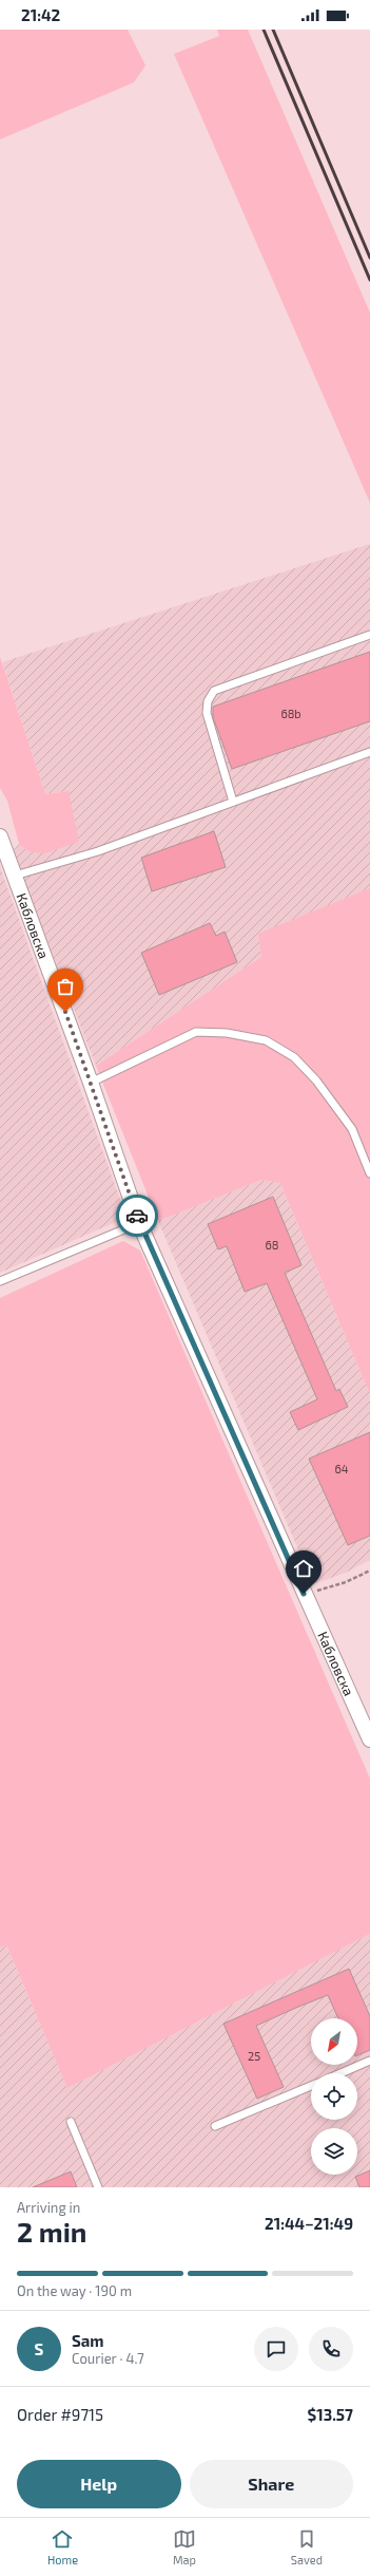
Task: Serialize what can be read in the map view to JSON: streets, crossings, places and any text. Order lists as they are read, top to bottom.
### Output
{
  "streets": {
    "street": ["Кабловска"]
  },
  "house_numbers": [
    "68b",
    "68",
    "64",
    "25"
  ],
  "north": "bottom left",
  "page": {
    "status": "21:42",
    "heading": ["2 min", "Arriving in", "21:44–21:49"],
    "panel": [
      "Sam",
      "Courier · 4.7",
      "Order #9715",
      "$13.57"
    ],
    "bar": "On the way · 190 m",
    "round": "S",
    "buttons": ["Help", "Share"],
    "tabs": ["Home", "Map", "Saved"]
  }
}
